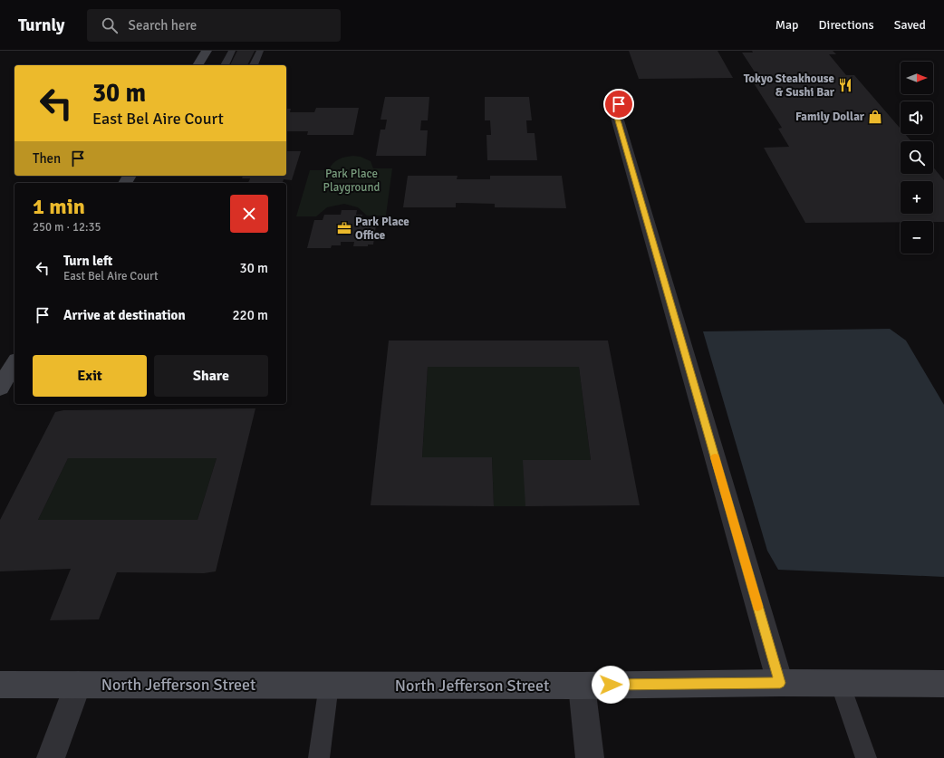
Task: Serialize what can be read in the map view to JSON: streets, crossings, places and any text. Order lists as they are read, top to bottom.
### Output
{
  "streets": {
    "street": ["North Jefferson Street"]
  },
  "parks": ["Park Place Playground"],
  "places": {
    "restaurant": ["Tokyo Steakhouse & Sushi Bar"],
    "shop": ["Family Dollar"],
    "office": ["Park Place Office"]
  },
  "north": "right",
  "page": {
    "header": "Turnly",
    "search": "Search here",
    "nav": ["Map", "Directions", "Saved"],
    "map_buttons": ["+", "−"],
    "turn": ["30 m", "East Bel Aire Court"],
    "then": "Then",
    "heading": ["1 min", "250 m · 12:35"],
    "list": [
      {
        "name": "Turn left",
        "note": "East Bel Aire Court",
        "value": "30 m"
      },
      {
        "name": "Arrive at destination",
        "value": "220 m"
      }
    ],
    "buttons": ["Exit", "Share"]
  }
}
